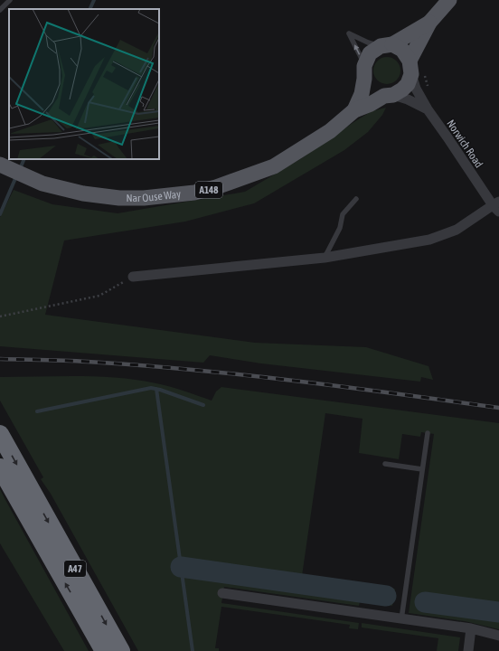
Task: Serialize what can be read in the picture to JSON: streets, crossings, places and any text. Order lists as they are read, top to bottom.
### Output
{
  "streets": {
    "highway": ["A47"],
    "main road": ["A148", "Nar Ouse Way"],
    "street": ["Norwich Road"]
  },
  "crossings": [
    ["Norwich Road", "Nar Ouse Way"]
  ]
}
